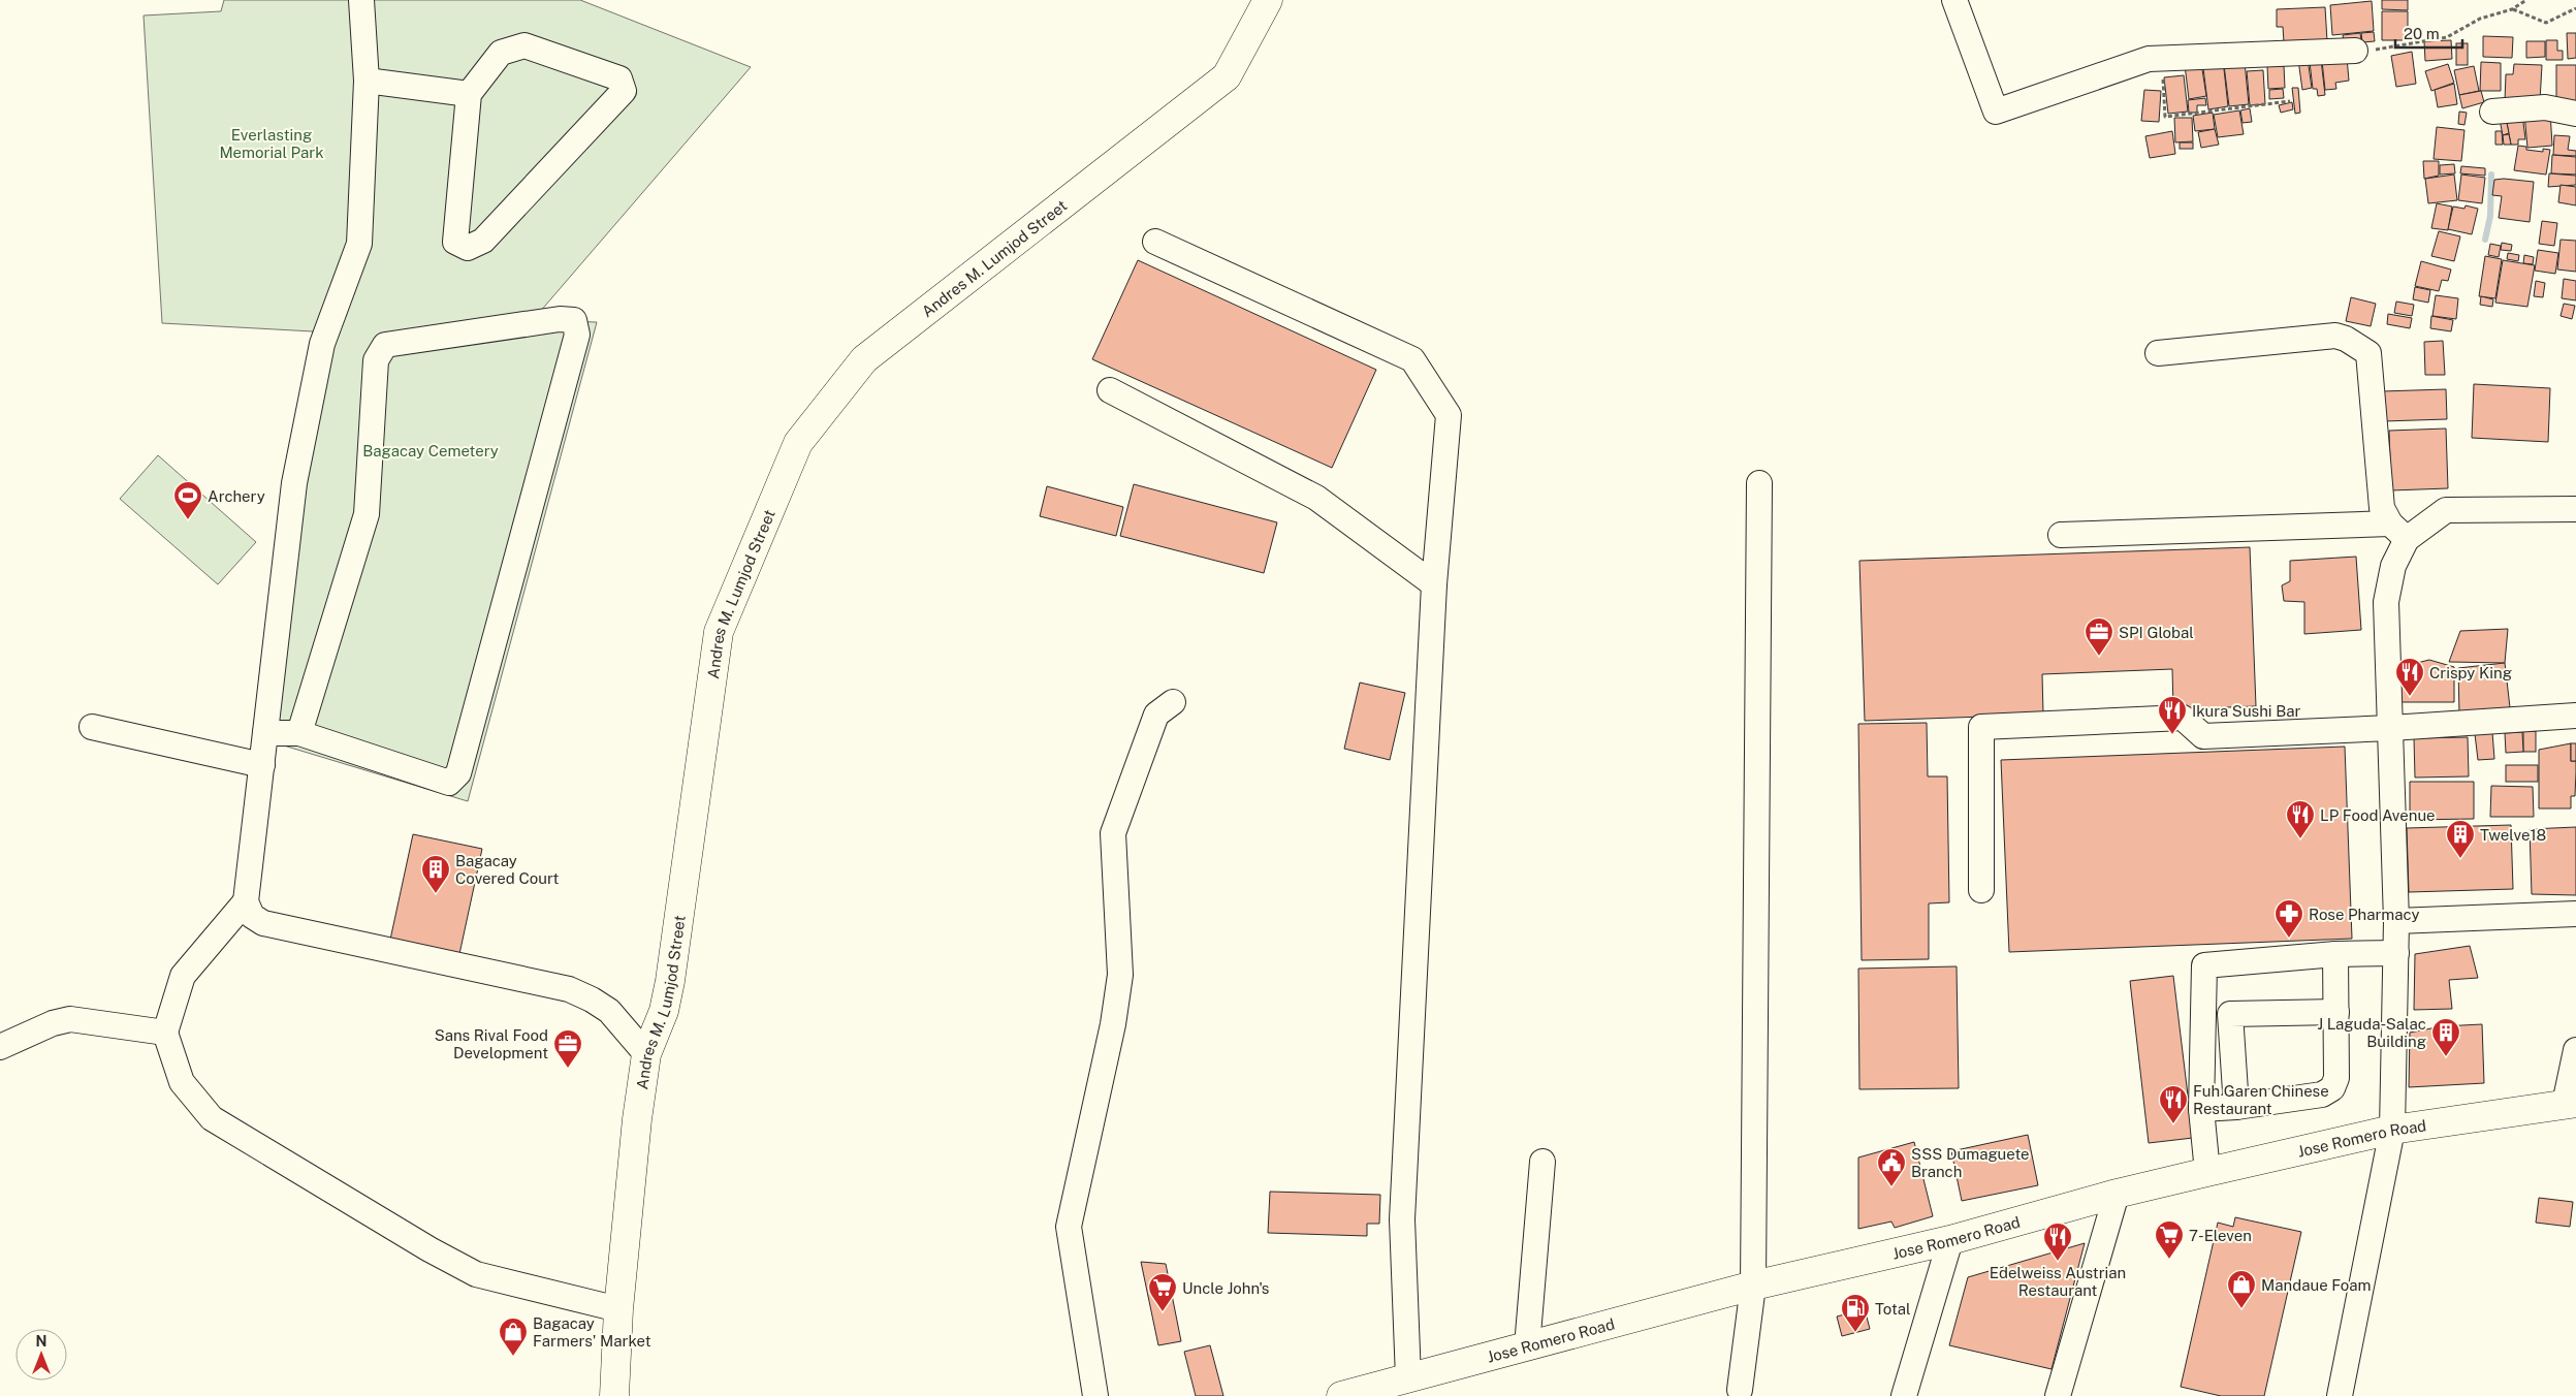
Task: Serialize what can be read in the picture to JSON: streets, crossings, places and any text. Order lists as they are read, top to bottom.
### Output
{
  "streets": {
    "main road": ["Andres M. Lumjod Street", "Jose Romero Road"]
  },
  "parks": ["Everlasting Memorial Park", "Bagacay Cemetery"],
  "places": {
    "sports": ["Archery"],
    "office": ["SPI Global", "Sans Rival Food Development"],
    "restaurant": [
      "Crispy King",
      "Ikura Sushi Bar",
      "LP Food Avenue",
      "Fuh Garen Chinese Restaurant",
      "Edelweiss Austrian Restaurant"
    ],
    "building": ["Twelve18", "Bagacay Covered Court", "J Laguda-Salac Building"],
    "pharmacy": ["Rose Pharmacy"],
    "public building": ["SSS Dumaguete Branch"],
    "supermarket": ["7-Eleven", "Uncle John's"],
    "shop": ["Mandaue Foam", "Bagacay Farmers' Market"],
    "fuel station": ["Total"]
  },
  "scale_bar": "20 m",
  "north": "top"
}
